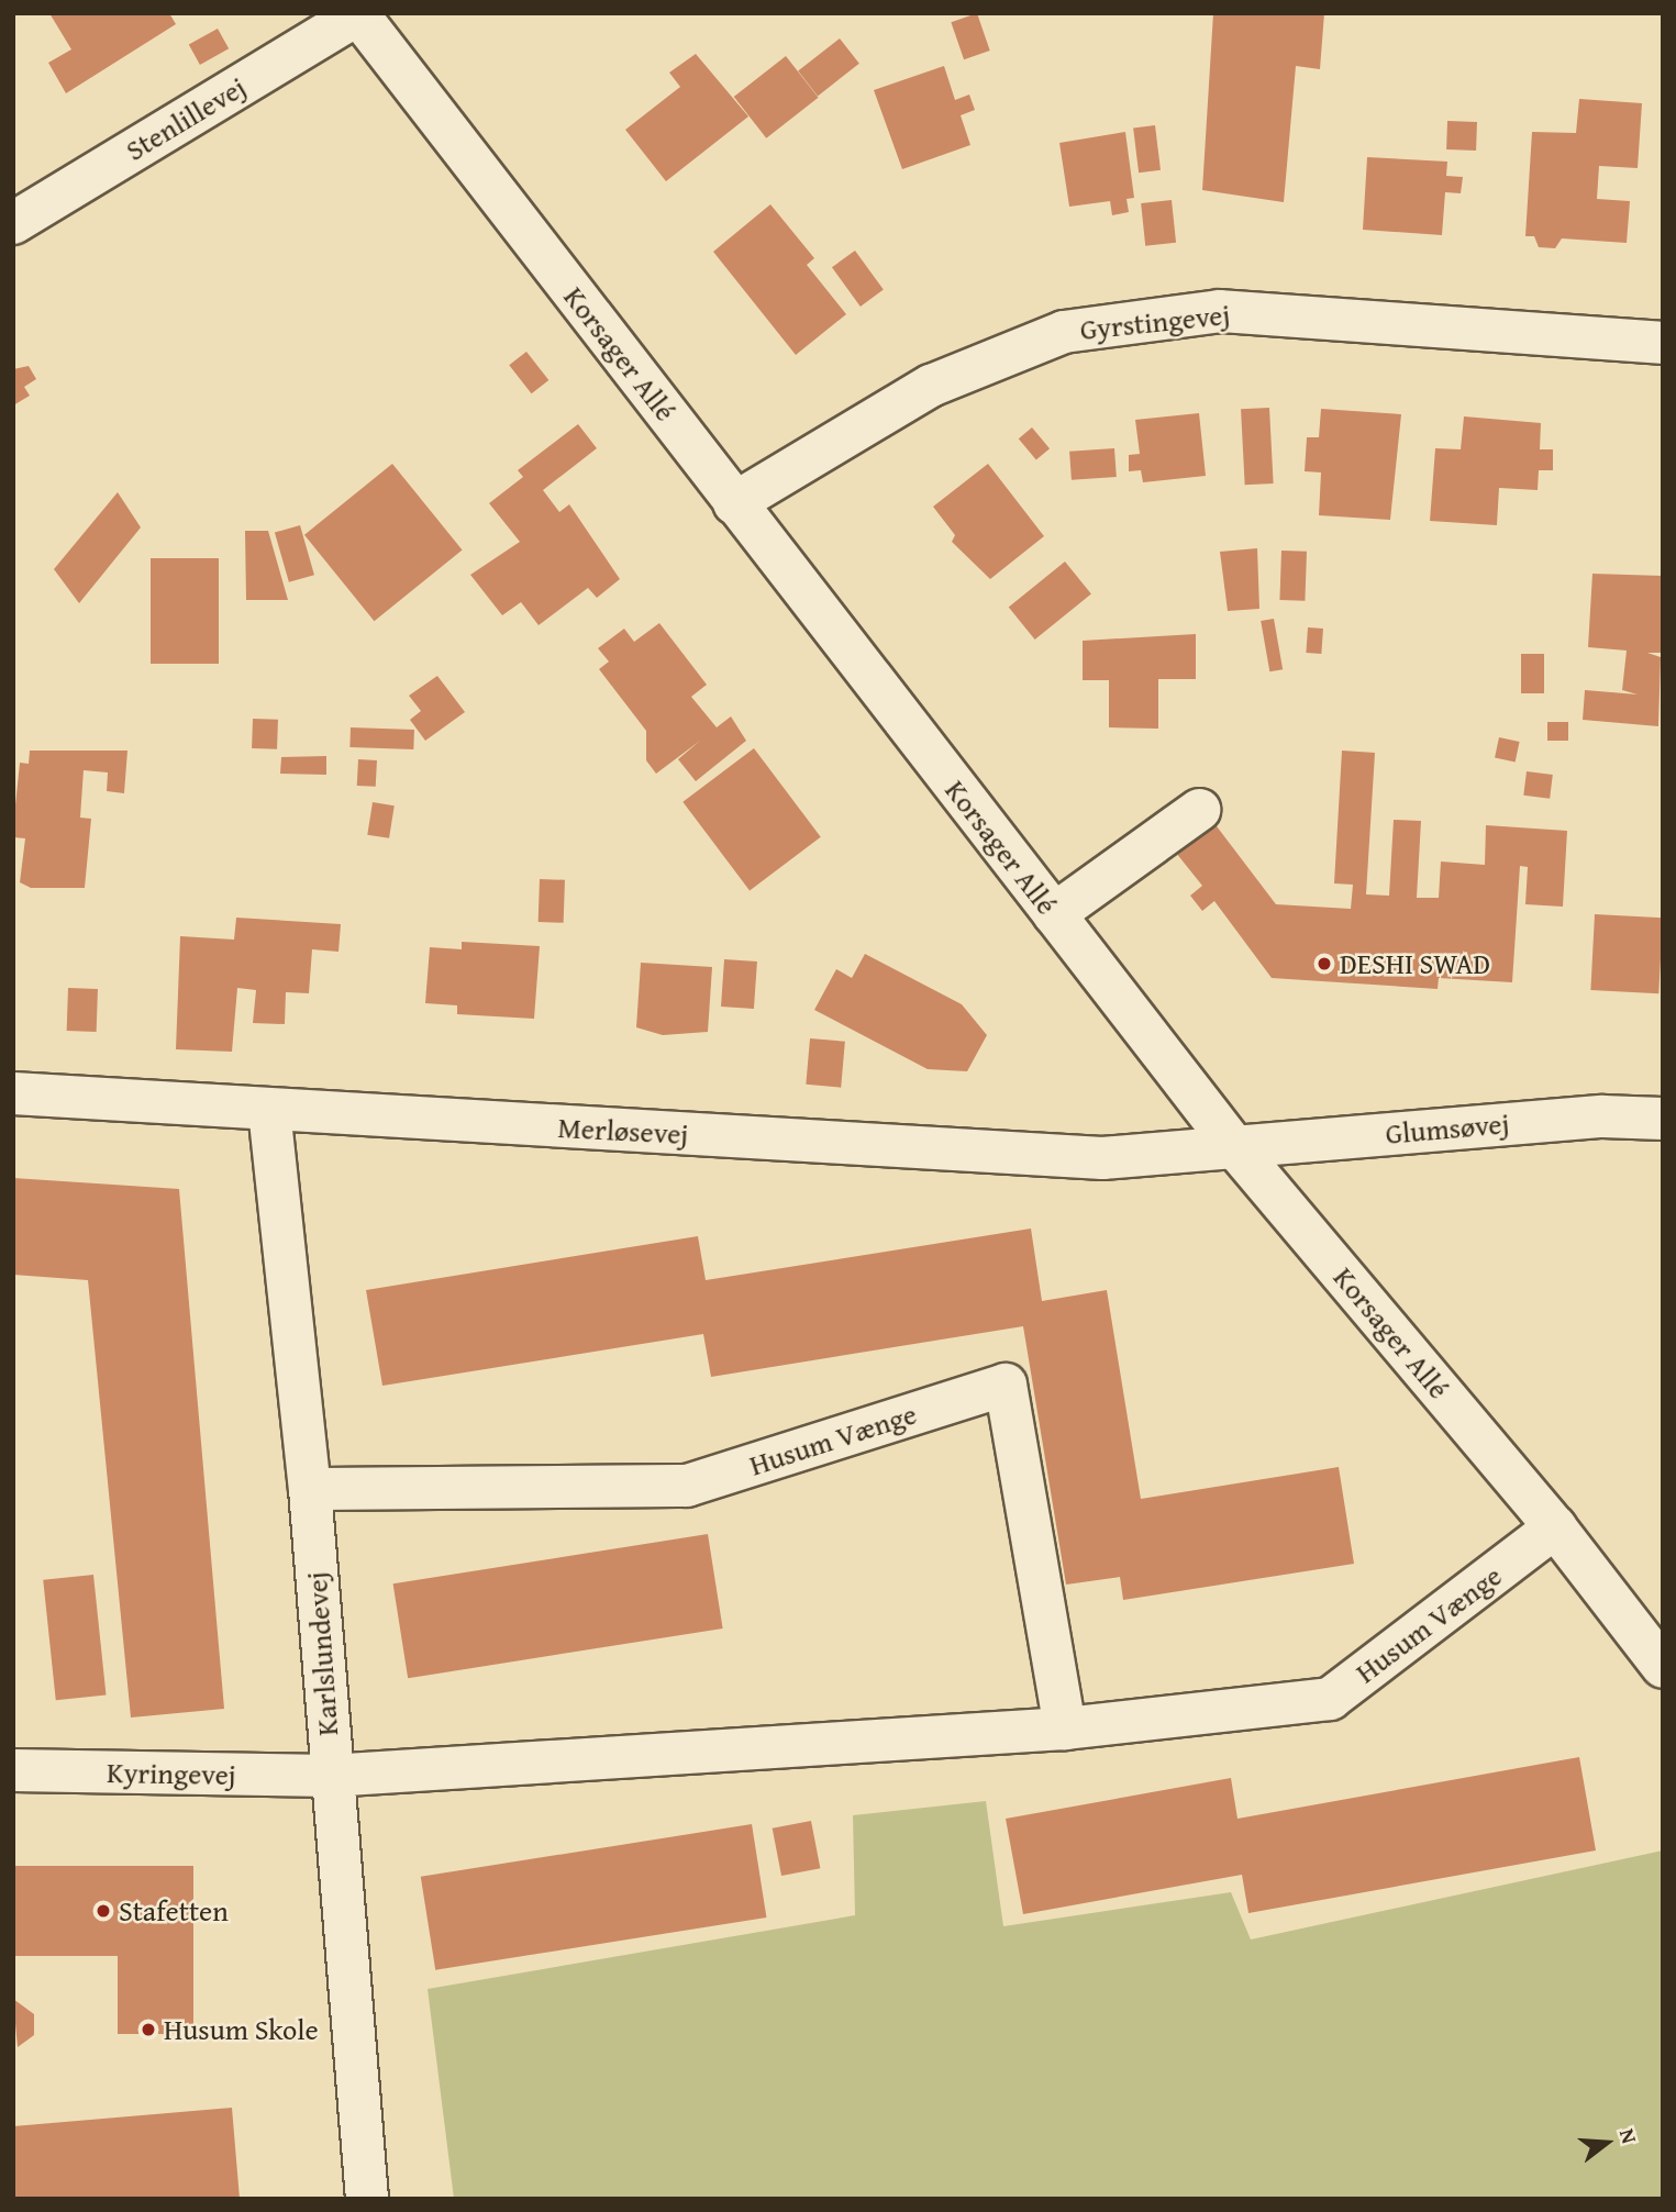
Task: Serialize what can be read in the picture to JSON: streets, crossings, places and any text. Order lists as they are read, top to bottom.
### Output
{
  "streets": {
    "street": [
      "Stenlillevej",
      "Gyrstingevej",
      "Korsager Allé",
      "Glumsøvej",
      "Merløsevej",
      "Husum Vænge",
      "Karlslundevej",
      "Kyringevej"
    ]
  },
  "crossings": [
    ["Stenlillevej", "Korsager Allé"],
    ["Gyrstingevej", "Korsager Allé"],
    ["Korsager Allé", "Glumsøvej"],
    ["Korsager Allé", "Merløsevej"],
    ["Korsager Allé", "Husum Vænge"],
    ["Glumsøvej", "Merløsevej"],
    ["Merløsevej", "Karlslundevej"],
    ["Husum Vænge", "Karlslundevej"],
    ["Husum Vænge", "Kyringevej"],
    ["Karlslundevej", "Kyringevej"]
  ],
  "places": ["DESHI SWAD", "Stafetten", "Husum Skole"],
  "north": "right"
}
